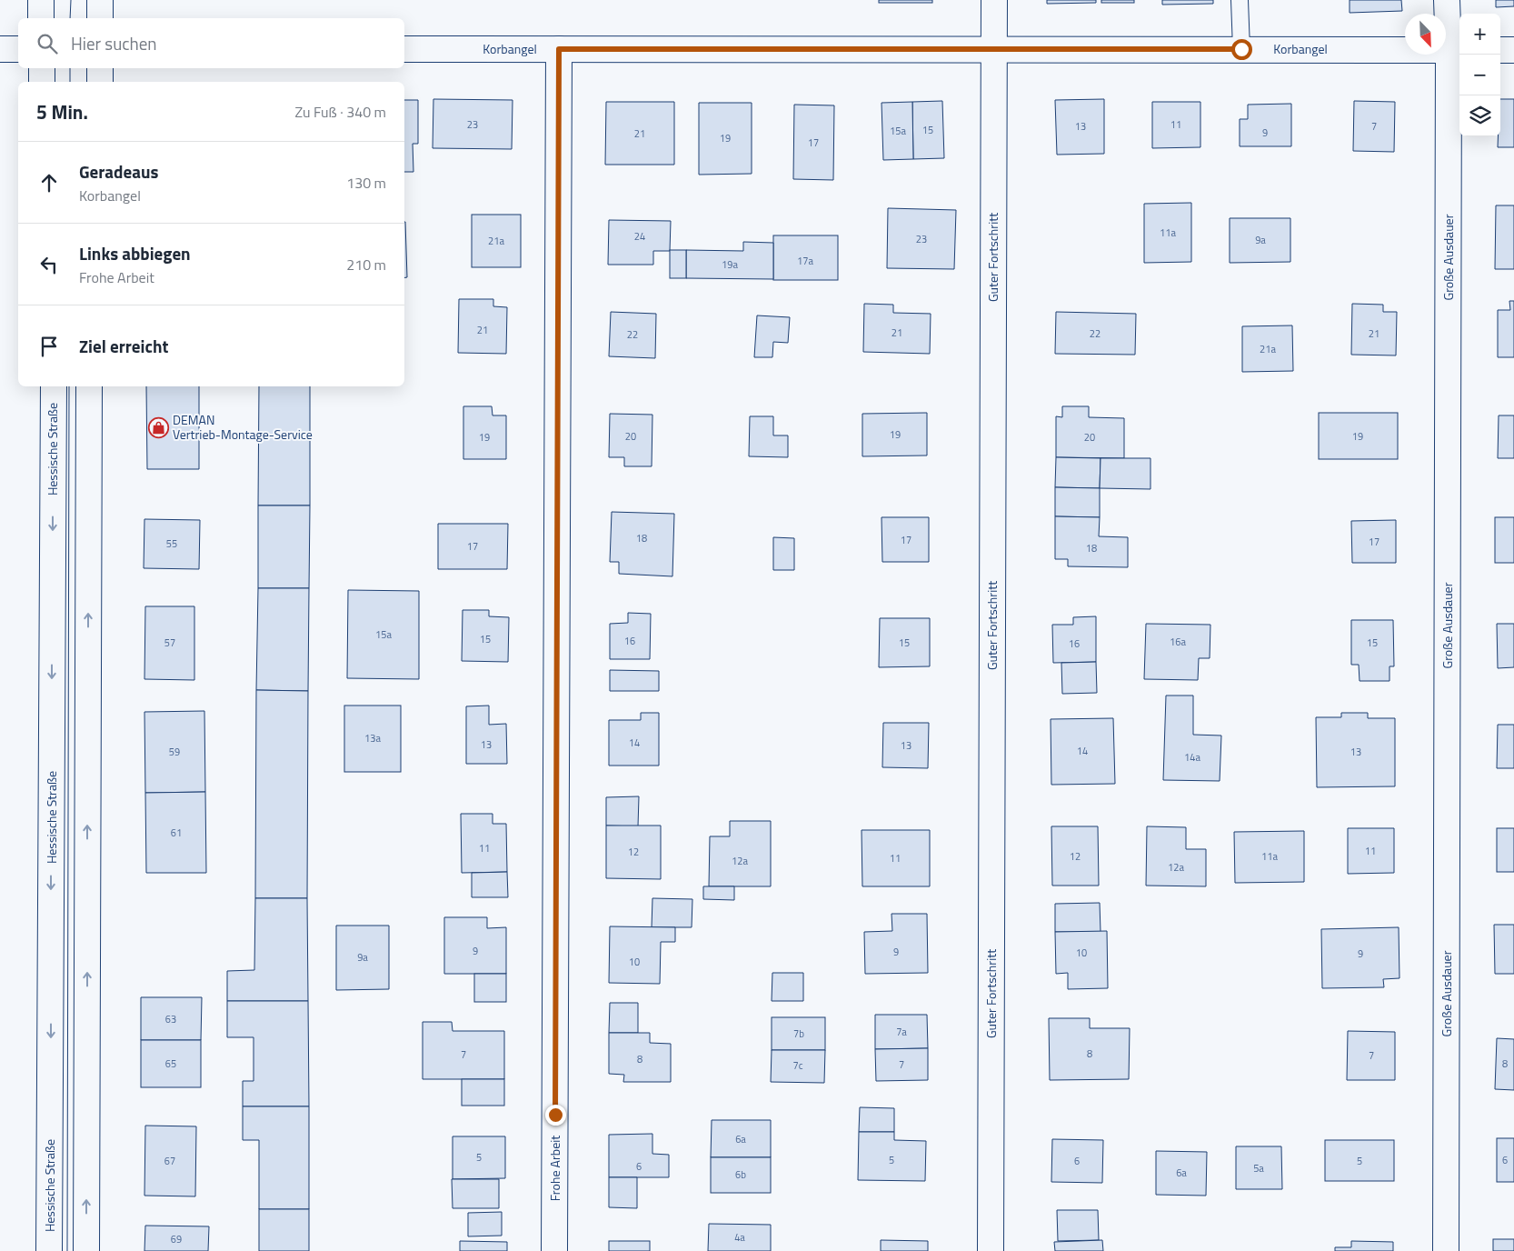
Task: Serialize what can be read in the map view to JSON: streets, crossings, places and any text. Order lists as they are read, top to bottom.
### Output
{
  "streets": {
    "street": [
      "Korbangel",
      "Guter Fortschritt",
      "Große Ausdauer",
      "Hessische Straße",
      "Frohe Arbeit"
    ]
  },
  "crossings": [
    ["Korbangel", "Guter Fortschritt"],
    ["Korbangel", "Große Ausdauer"],
    ["Korbangel", "Frohe Arbeit"]
  ],
  "places": {
    "shop": ["DEMAN Vertrieb-Montage-Service"]
  },
  "house_numbers": [
    "23",
    "11",
    "13",
    "7",
    "15",
    "15a",
    "9",
    "21",
    "19",
    "17",
    "11a",
    "24",
    "23",
    "9a",
    "21a",
    "17a",
    "19a",
    "21",
    "21",
    "22",
    "21",
    "22",
    "21a",
    "19",
    "20",
    "19",
    "19",
    "20",
    "18",
    "17",
    "17",
    "55",
    "17",
    "18",
    "15a",
    "15",
    "16",
    "16a",
    "57",
    "15",
    "15",
    "16",
    "13a",
    "14",
    "13",
    "13",
    "14",
    "59",
    "13",
    "14a",
    "61",
    "11",
    "11",
    "12",
    "12",
    "11a",
    "11",
    "12a",
    "12a",
    "9",
    "9",
    "10",
    "9",
    "9a",
    "10",
    "63",
    "7a",
    "7b",
    "8",
    "7",
    "7",
    "8",
    "65",
    "8",
    "7",
    "7c",
    "6a",
    "5",
    "5",
    "6",
    "67",
    "6",
    "5",
    "6",
    "5a",
    "6a",
    "6b",
    "4a",
    "69"
  ],
  "north": "bottom right",
  "page": {
    "map_buttons": ["+", "−"],
    "search": "Hier suchen",
    "heading": ["5 Min.", "Zu Fuß · 340 m"],
    "list": [
      ["Geradeaus", "Korbangel", "130 m"],
      ["Links abbiegen", "Frohe Arbeit", "210 m"],
      "Ziel erreicht"
    ]
  }
}
